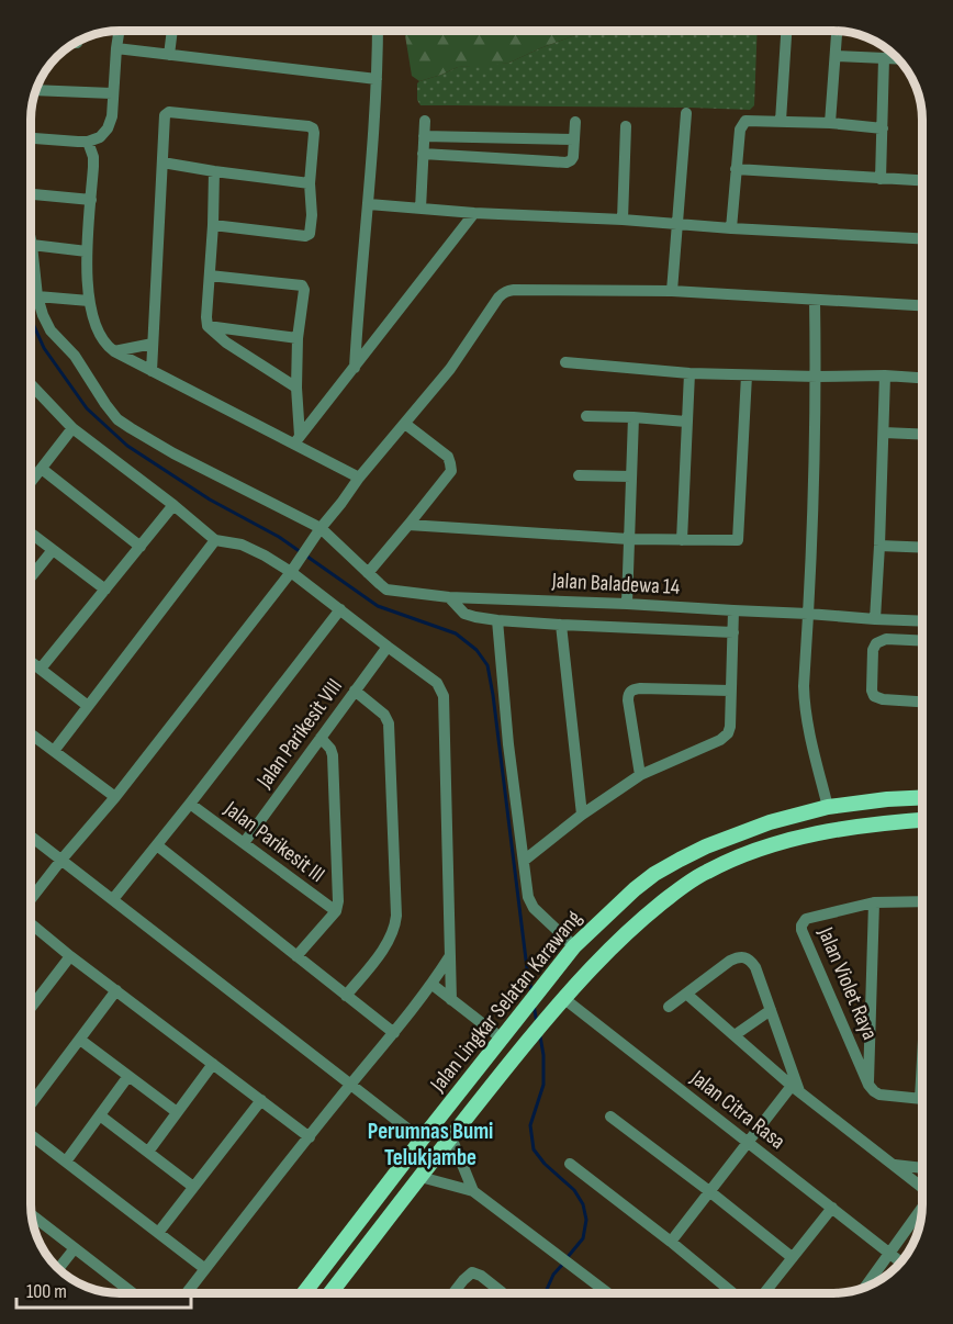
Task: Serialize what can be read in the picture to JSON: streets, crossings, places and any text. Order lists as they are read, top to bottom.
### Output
{
  "streets": {
    "main road": ["Jalan Lingkar Selatan Karawang"],
    "street": [
      "Jalan Baladewa 14",
      "Jalan Parikesit VIII",
      "Jalan Parikesit III",
      "Jalan Violet Raya",
      "Jalan Citra Rasa"
    ]
  },
  "crossings": [
    ["Jalan Parikesit VIII", "Jalan Parikesit III"],
    ["Jalan Lingkar Selatan Karawang", "Jalan Citra Rasa"]
  ],
  "districts": ["Perumnas Bumi Telukjambe"],
  "scale_bar": "100 m"
}
